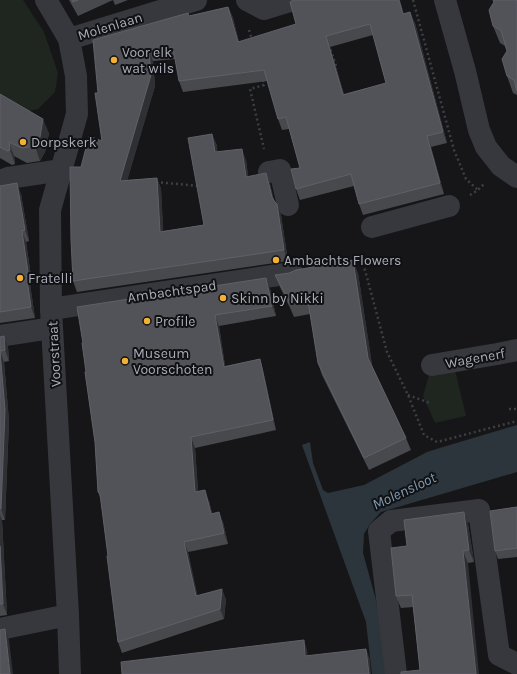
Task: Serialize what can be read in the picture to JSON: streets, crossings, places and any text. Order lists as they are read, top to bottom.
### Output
{
  "streets": {
    "street": [
      "Molenlaan",
      "Ambachtspad",
      "Voorstraat",
      "Wagenerf"
    ]
  },
  "crossings": [
    ["Molenlaan", "Voorstraat"],
    ["Ambachtspad", "Voorstraat"]
  ],
  "water": ["Molensloot"],
  "places": [
    "Voor elk wat wils",
    "Dorpskerk",
    "Ambachts Flowers",
    "Fratelli",
    "Skinn by Nikki",
    "Profile",
    "Museum Voorschoten"
  ]
}
